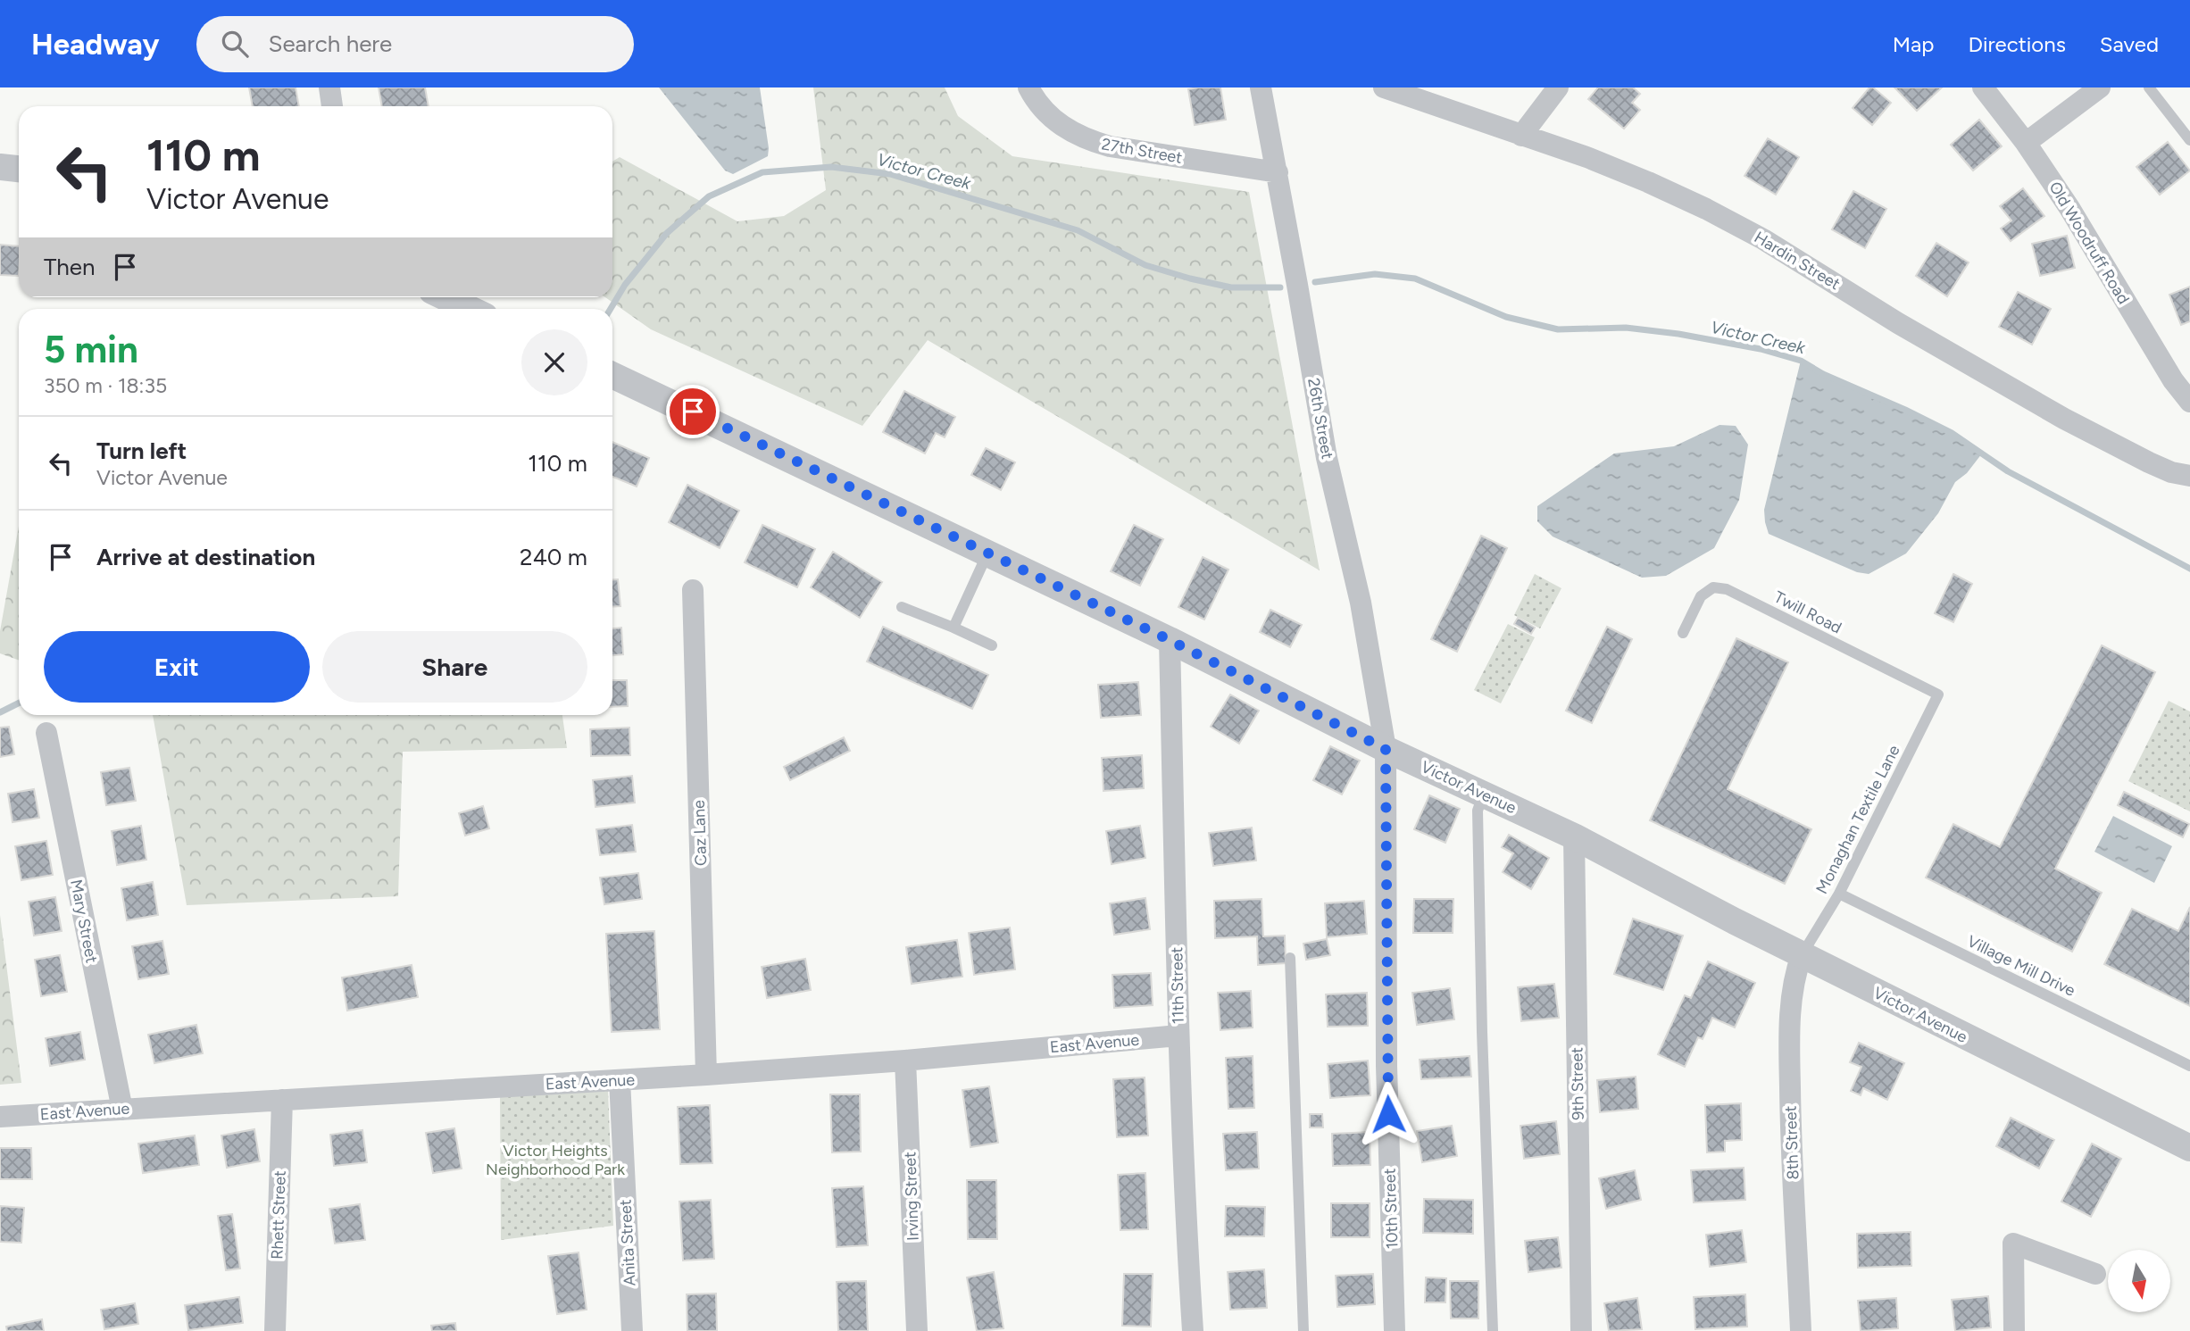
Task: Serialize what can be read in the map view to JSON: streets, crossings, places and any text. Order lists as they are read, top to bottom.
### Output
{
  "streets": {
    "street": [
      "27th Street",
      "Old Woodruff Road",
      "Hardin Street",
      "26th Street",
      "Victor Avenue",
      "Caz Lane",
      "Mary Street",
      "11th Street",
      "East Avenue",
      "9th Street",
      "8th Street",
      "Irving Street",
      "10th Street",
      "Rhett Street",
      "Anita Street"
    ],
    "lane": ["Twill Road", "Monaghan Textile Lane", "Village Mill Drive"]
  },
  "crossings": [
    ["27th Street", "26th Street"],
    ["26th Street", "Victor Avenue"],
    ["26th Street", "10th Street"],
    ["Twill Road", "Monaghan Textile Lane"],
    ["Victor Avenue", "Monaghan Textile Lane"],
    ["Victor Avenue", "11th Street"],
    ["Victor Avenue", "9th Street"],
    ["Victor Avenue", "8th Street"],
    ["Victor Avenue", "10th Street"],
    ["Monaghan Textile Lane", "Village Mill Drive"],
    ["Monaghan Textile Lane", "8th Street"],
    ["Caz Lane", "East Avenue"],
    ["Mary Street", "East Avenue"],
    ["11th Street", "East Avenue"],
    ["East Avenue", "Irving Street"],
    ["East Avenue", "Rhett Street"],
    ["East Avenue", "Anita Street"]
  ],
  "water": ["Victor Creek"],
  "parks": ["Victor Heights Neighborhood Park"],
  "north": "bottom",
  "page": {
    "header": "Headway",
    "search": "Search here",
    "nav": ["Map", "Directions", "Saved"],
    "turn": ["110 m", "Victor Avenue"],
    "then": "Then",
    "heading": ["5 min", "350 m · 18:35"],
    "list": [
      {
        "name": "Turn left",
        "note": "Victor Avenue",
        "value": "110 m"
      },
      {
        "name": "Arrive at destination",
        "value": "240 m"
      }
    ],
    "buttons": ["Exit", "Share"]
  }
}
